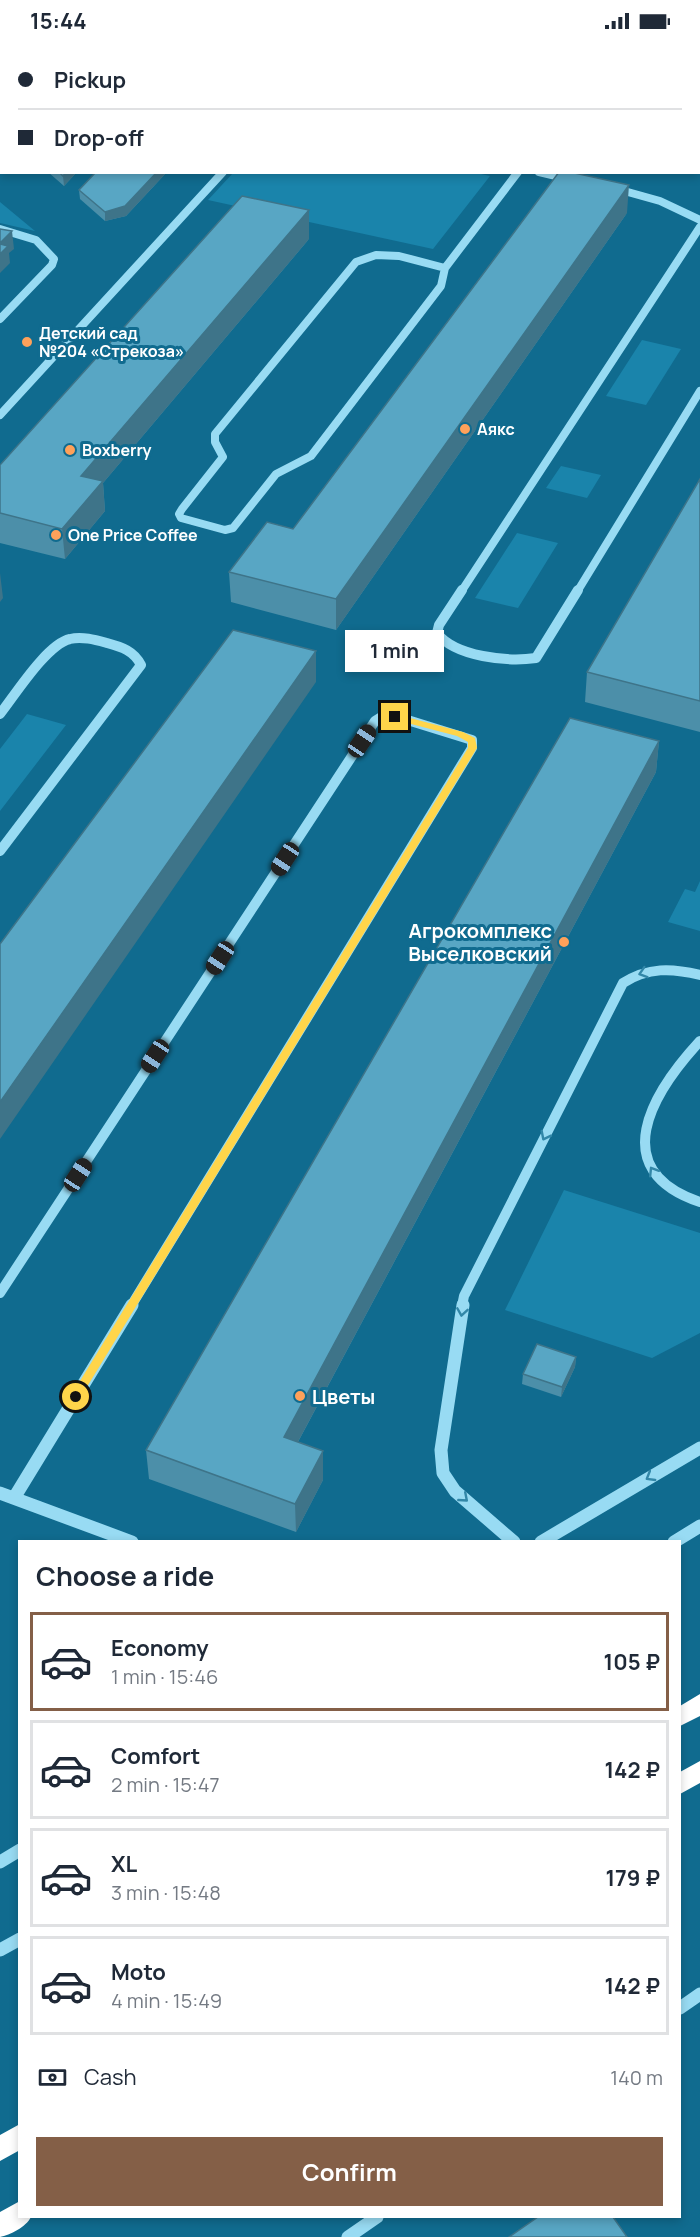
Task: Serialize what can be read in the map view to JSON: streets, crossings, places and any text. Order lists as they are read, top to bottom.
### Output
{
  "places": [
    "Детский сад №204 «Стрекоза»",
    "Аякс",
    "Boxberry",
    "One Price Coffee",
    "Агрокомплекс Выселковский",
    "Цветы"
  ],
  "page": {
    "status": "15:44",
    "banner": ["Pickup", "Drop-off"],
    "bubble": "1 min",
    "heading": "Choose a ride",
    "list": [
      {
        "name": "Economy",
        "note": "1 min · 15:46",
        "value": "105 ₽"
      },
      {
        "name": "Comfort",
        "note": "2 min · 15:47",
        "value": "142 ₽"
      },
      {
        "name": "XL",
        "note": "3 min · 15:48",
        "value": "179 ₽"
      },
      {
        "name": "Moto",
        "note": "4 min · 15:49",
        "value": "142 ₽"
      }
    ],
    "pay": ["Cash", "140 m"],
    "buttons": "Confirm"
  }
}
